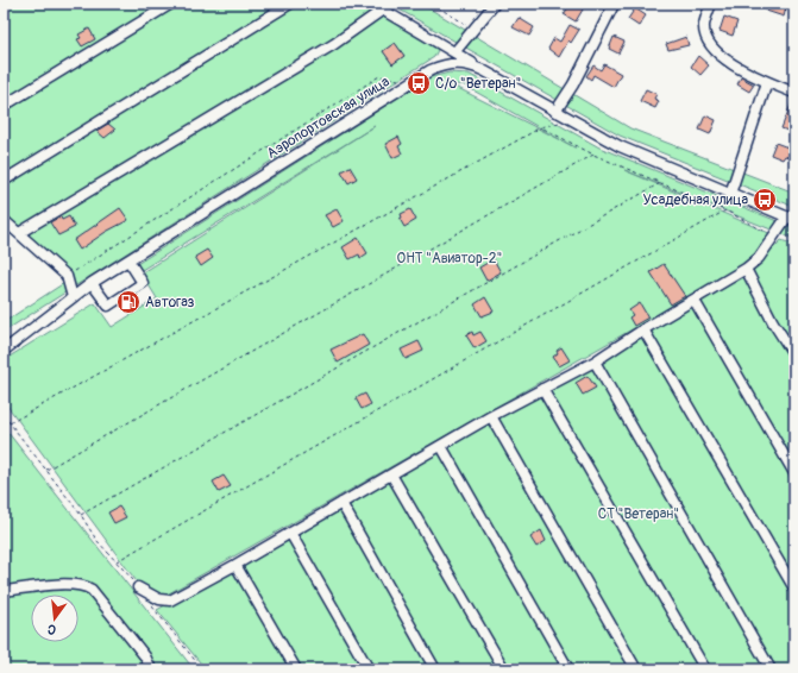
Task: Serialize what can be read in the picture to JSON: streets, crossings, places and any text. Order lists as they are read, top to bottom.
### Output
{
  "streets": {
    "street": ["Аэропортовская улица"]
  },
  "parks": ["ОНТ \"Авиатор-2\"", "СТ \"Ветеран\""],
  "places": {
    "bus stop": ["С/о \"Ветеран\"", "Усадебная улица"],
    "fuel station": ["Автогаз"]
  },
  "north": "bottom"
}
